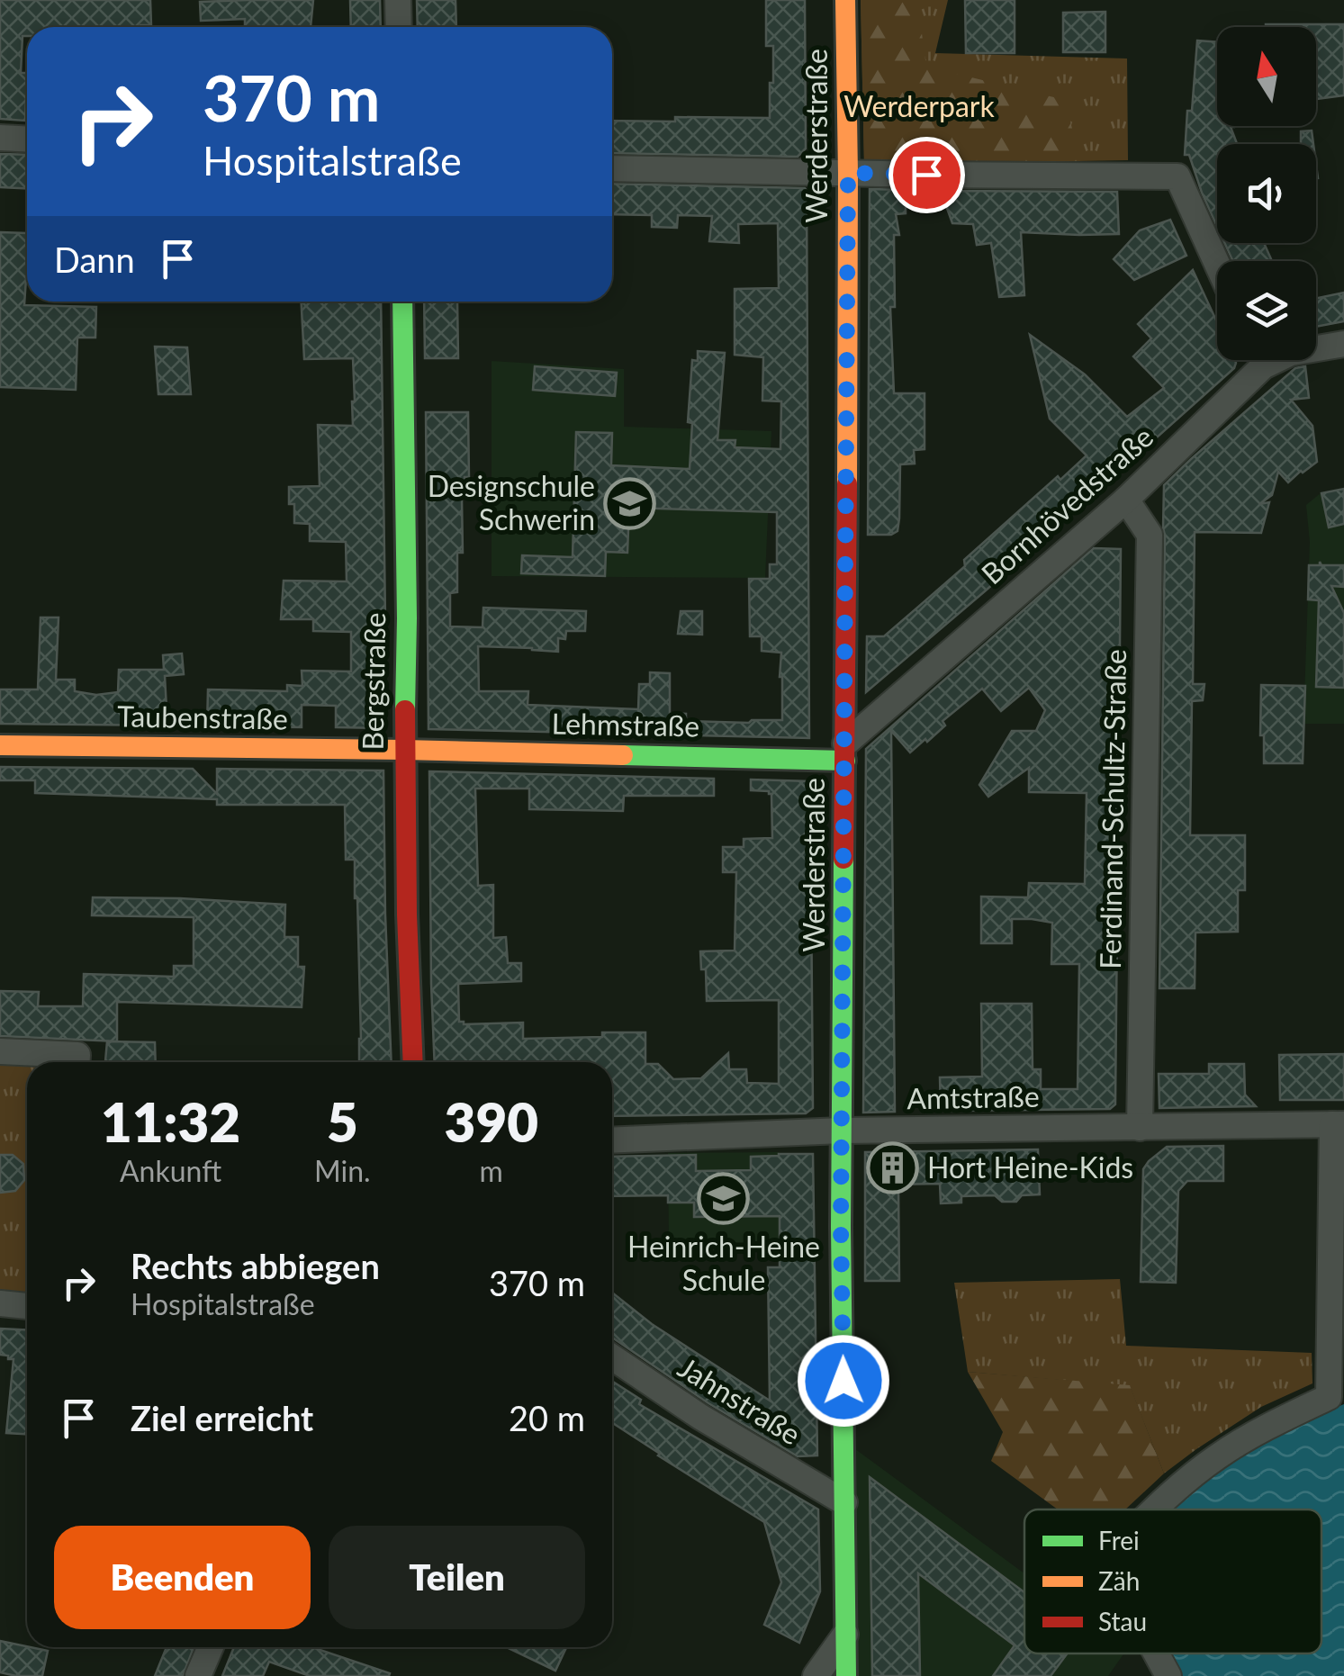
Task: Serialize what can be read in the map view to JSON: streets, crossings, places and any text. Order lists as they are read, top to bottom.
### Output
{
  "streets": {
    "street": [
      "Werderstraße",
      "Bornhövedstraße",
      "Bergstraße",
      "Taubenstraße",
      "Lehmstraße",
      "Ferdinand-Schultz-Straße",
      "Amtstraße",
      "Jahnstraße"
    ]
  },
  "crossings": [
    ["Werderstraße", "Bornhövedstraße"],
    ["Werderstraße", "Lehmstraße"],
    ["Werderstraße", "Amtstraße"],
    ["Werderstraße", "Jahnstraße"],
    ["Bornhövedstraße", "Lehmstraße"],
    ["Bornhövedstraße", "Ferdinand-Schultz-Straße"],
    ["Bergstraße", "Taubenstraße"],
    ["Bergstraße", "Lehmstraße"],
    ["Taubenstraße", "Lehmstraße"],
    ["Ferdinand-Schultz-Straße", "Amtstraße"]
  ],
  "parks": ["Werderpark"],
  "places": {
    "school or university": ["Designschule Schwerin", "Heinrich-Heine Schule"],
    "building": ["Hort Heine-Kids"]
  },
  "legend": ["Frei", "Zäh", "Stau"],
  "north": "top",
  "page": {
    "turn": ["370 m", "Hospitalstraße"],
    "then": "Dann",
    "eta": [
      "11:32",
      "Ankunft",
      "5",
      "Min.",
      "390",
      "m"
    ],
    "list": [
      {
        "name": "Rechts abbiegen",
        "note": "Hospitalstraße",
        "value": "370 m"
      },
      {
        "name": "Ziel erreicht",
        "value": "20 m"
      }
    ],
    "buttons": ["Beenden", "Teilen"]
  }
}
